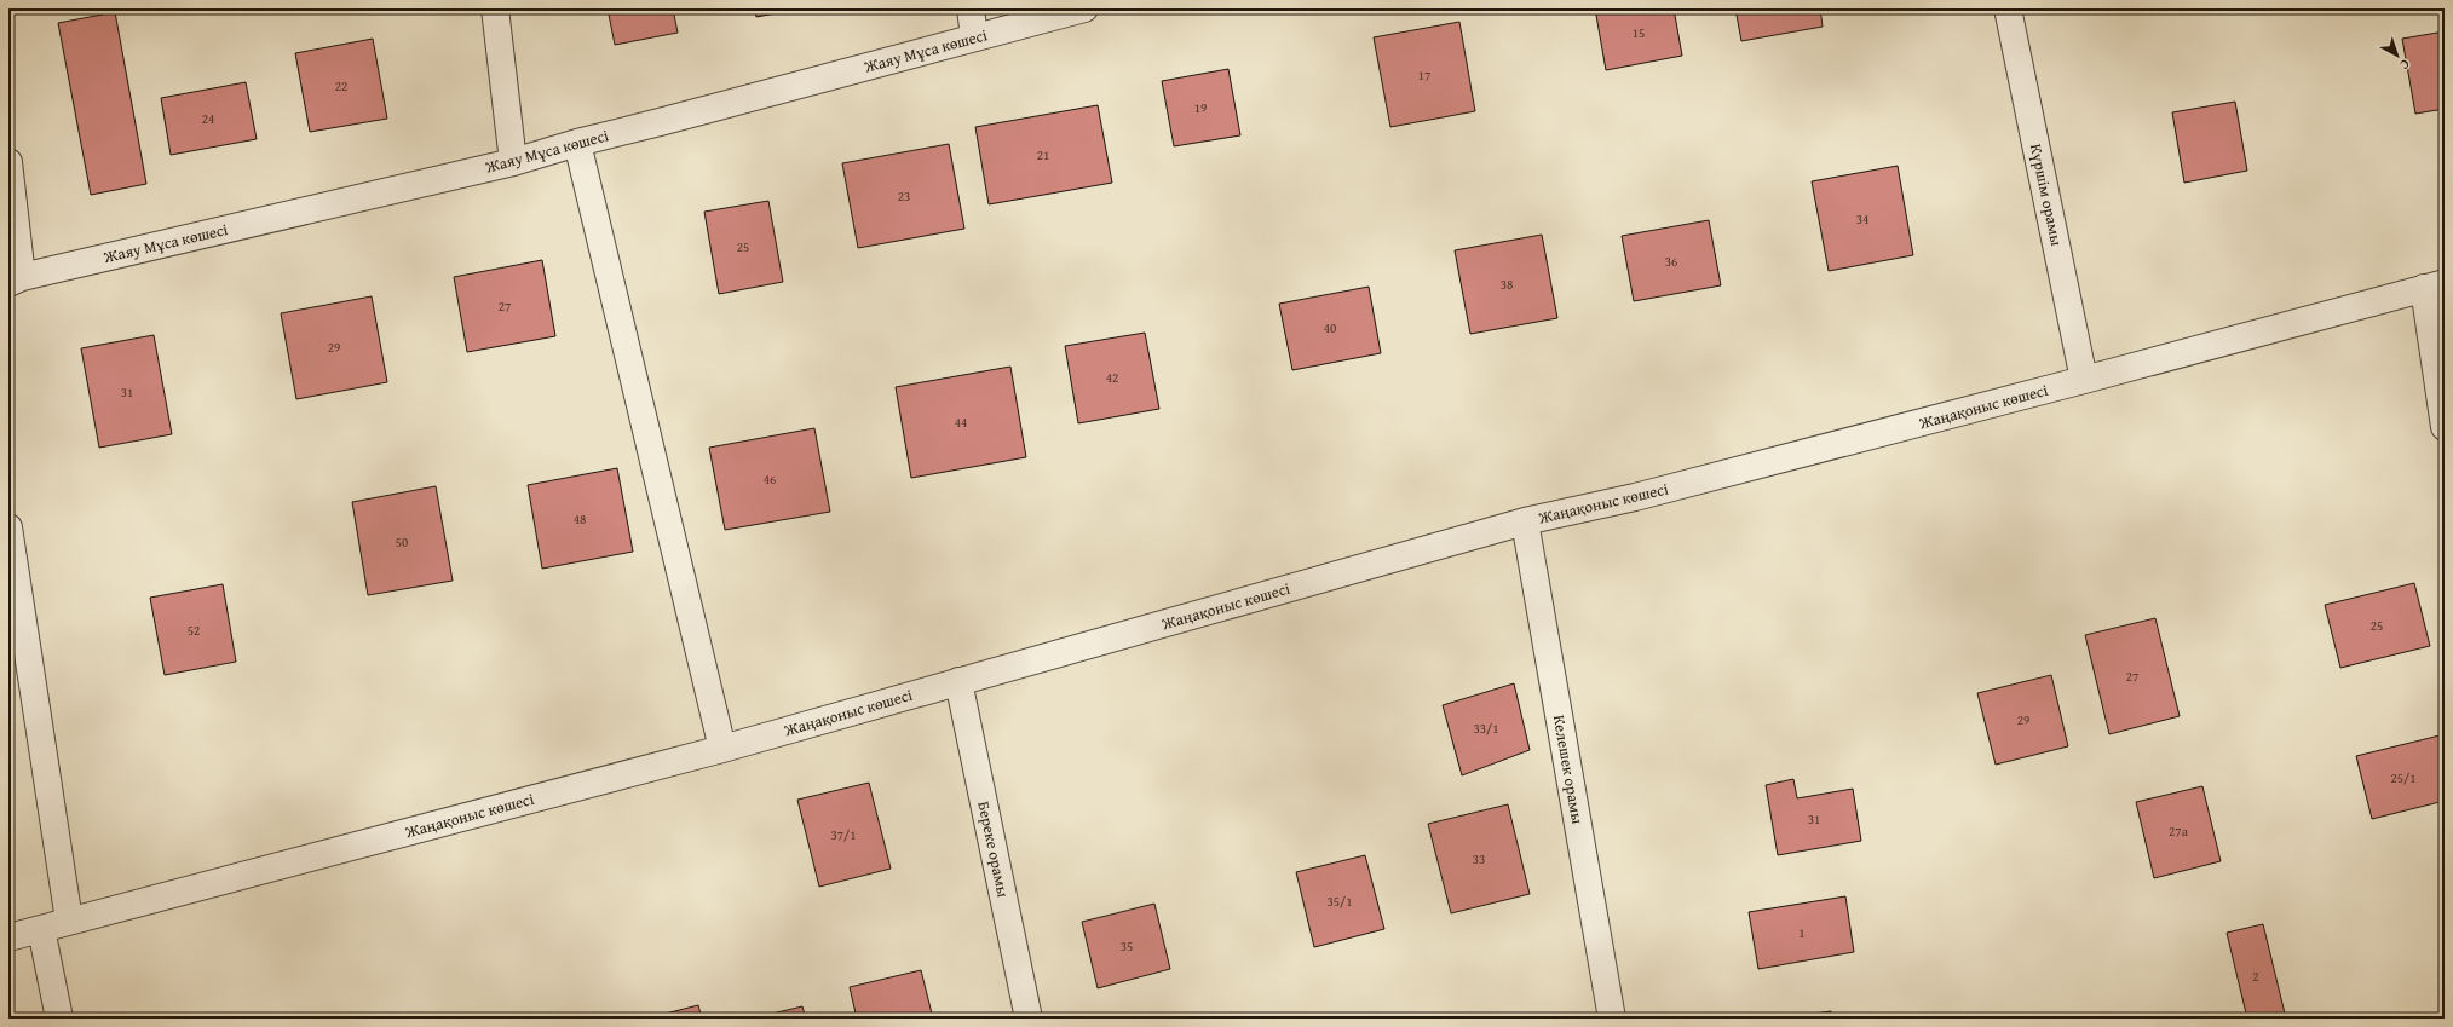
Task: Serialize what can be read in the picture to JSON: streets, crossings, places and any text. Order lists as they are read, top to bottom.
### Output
{
  "streets": {
    "street": [
      "Жаяу Мұса көшесі",
      "Күршім орамы",
      "Жаңақоныс көшесі",
      "Келешек орамы",
      "Береке орамы"
    ]
  },
  "crossings": [
    ["Күршім орамы", "Жаңақоныс көшесі"],
    ["Жаңақоныс көшесі", "Келешек орамы"],
    ["Жаңақоныс көшесі", "Береке орамы"]
  ],
  "house_numbers": [
    "15",
    "17",
    "22",
    "19",
    "24",
    "21",
    "23",
    "34",
    "25",
    "36",
    "38",
    "27",
    "40",
    "29",
    "42",
    "31",
    "44",
    "46",
    "48",
    "50",
    "25",
    "52",
    "27",
    "29",
    "33/1",
    "25/1",
    "31",
    "27а",
    "37/1",
    "33",
    "35/1",
    "1",
    "35",
    "2"
  ],
  "north": "bottom right"
}
